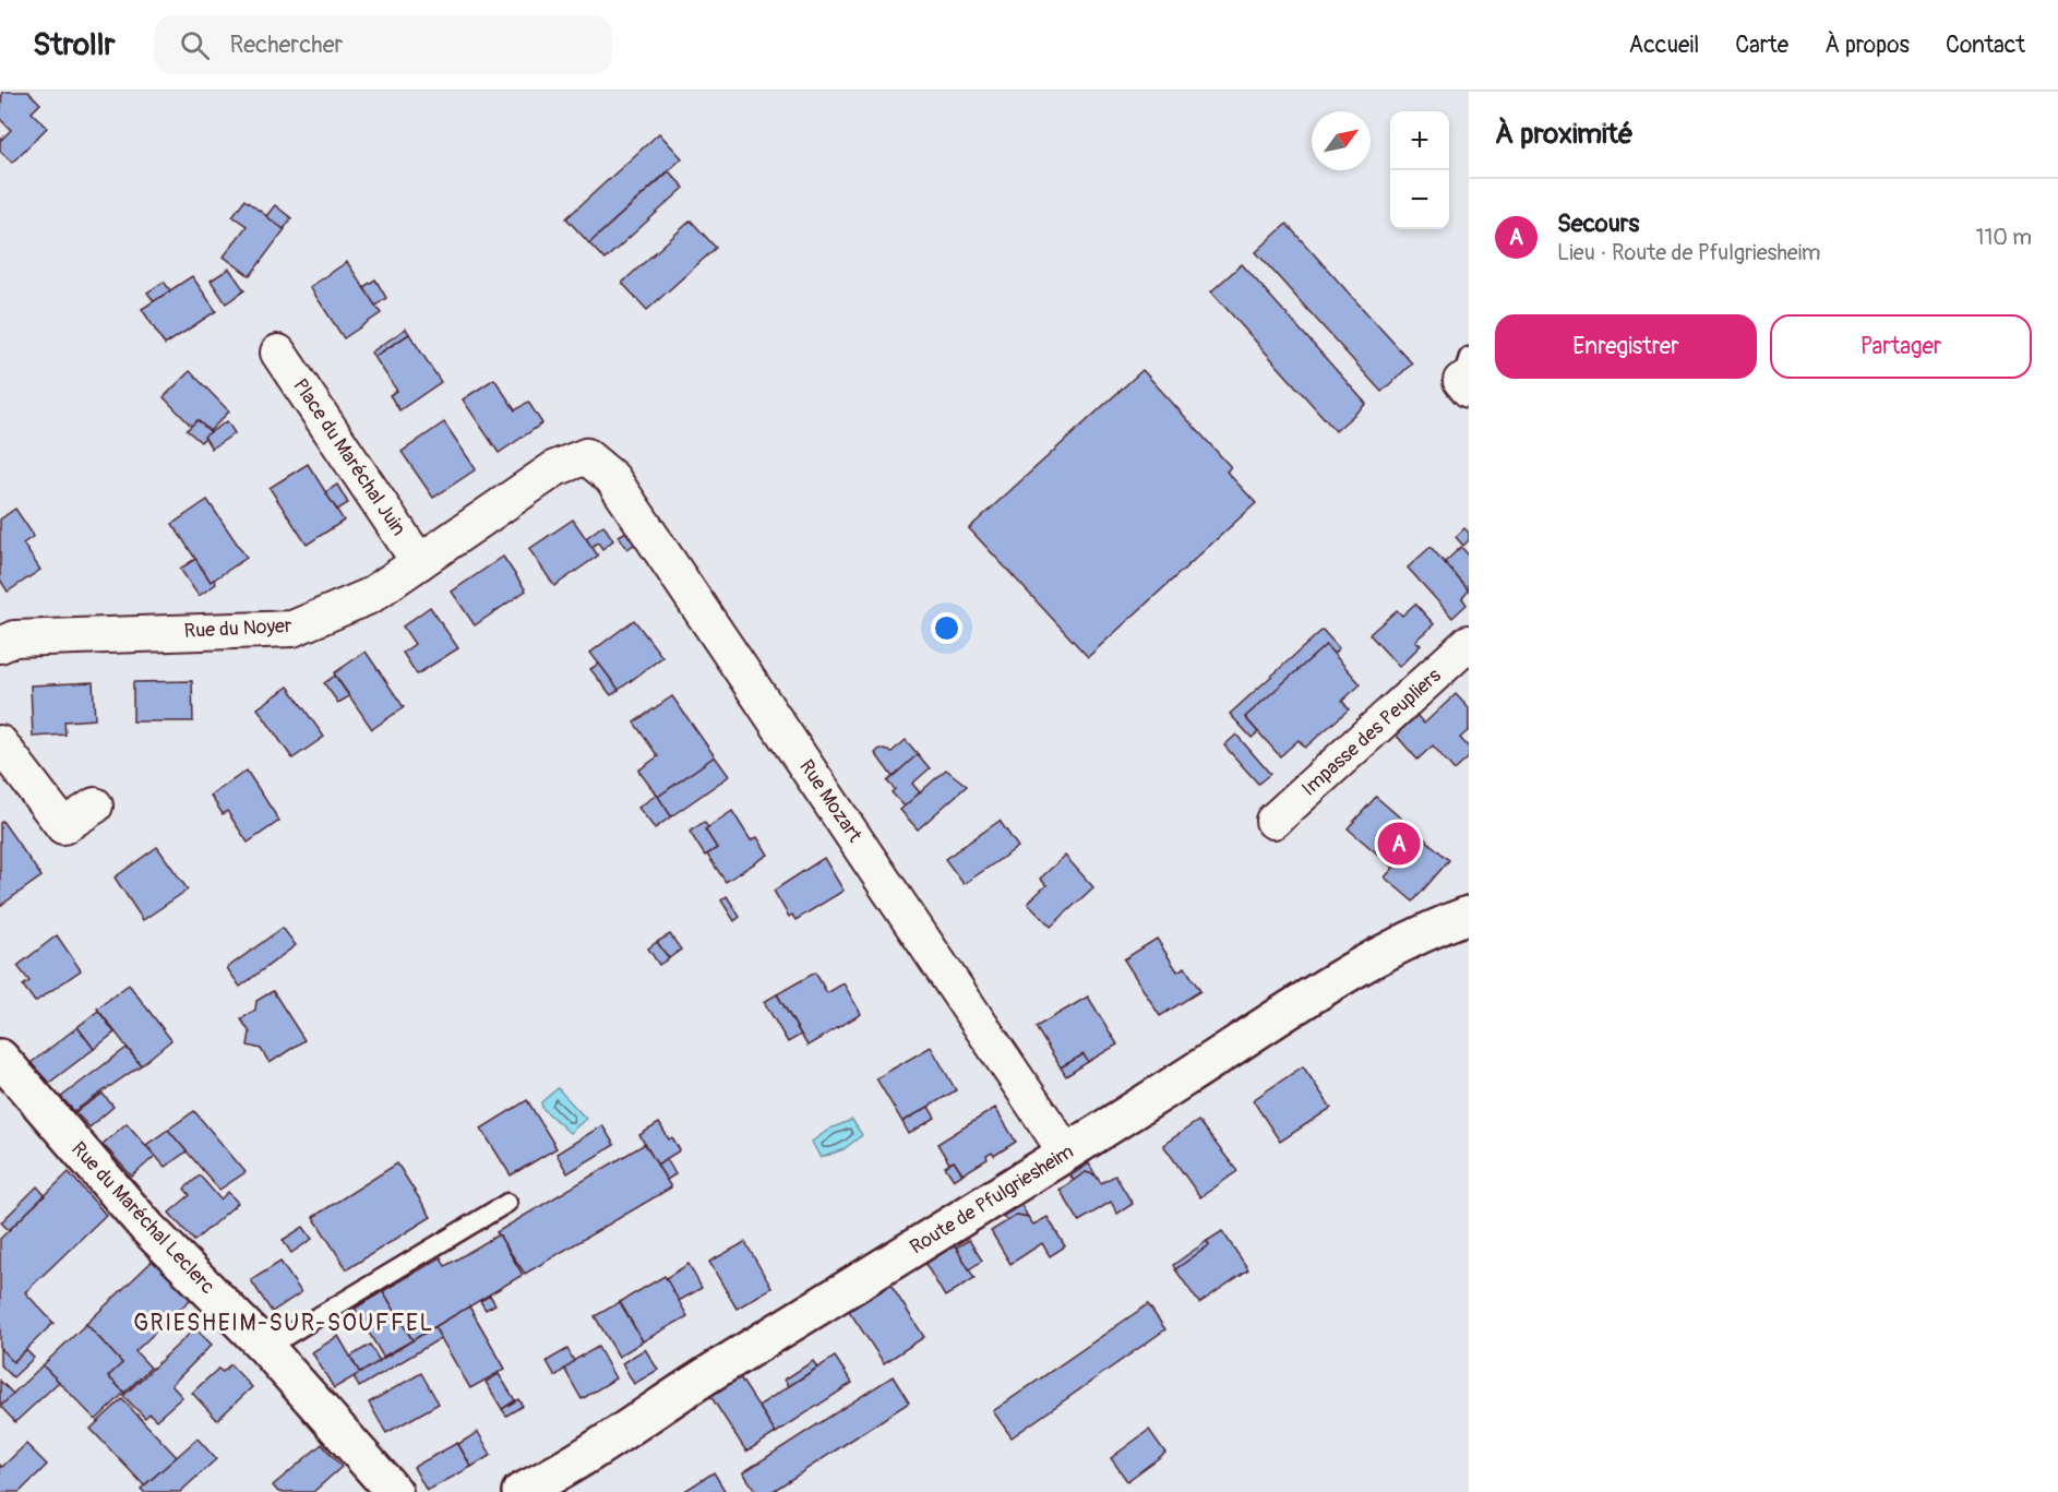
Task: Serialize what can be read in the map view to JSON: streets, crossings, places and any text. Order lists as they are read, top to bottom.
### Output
{
  "streets": {
    "street": [
      "Place du Maréchal Juin",
      "Rue du Noyer",
      "Impasse des Peupliers",
      "Rue Mozart",
      "Route de Pfulgriesheim",
      "Rue du Maréchal Leclerc"
    ]
  },
  "crossings": [
    ["Place du Maréchal Juin", "Rue du Noyer"],
    ["Rue du Noyer", "Rue Mozart"],
    ["Rue Mozart", "Route de Pfulgriesheim"]
  ],
  "districts": ["GRIESHEIM-SUR-SOUFFEL"],
  "north": "top right",
  "page": {
    "header": "Strollr",
    "search": "Rechercher",
    "nav": [
      "Accueil",
      "Carte",
      "À propos",
      "Contact"
    ],
    "heading": "À proximité",
    "map_buttons": ["+", "−"],
    "list": [
      {
        "mark": "A",
        "name": "Secours",
        "note": "Lieu · Route de Pfulgriesheim",
        "value": "110 m"
      }
    ],
    "buttons": ["Enregistrer", "Partager"],
    "pins": "A"
  }
}
